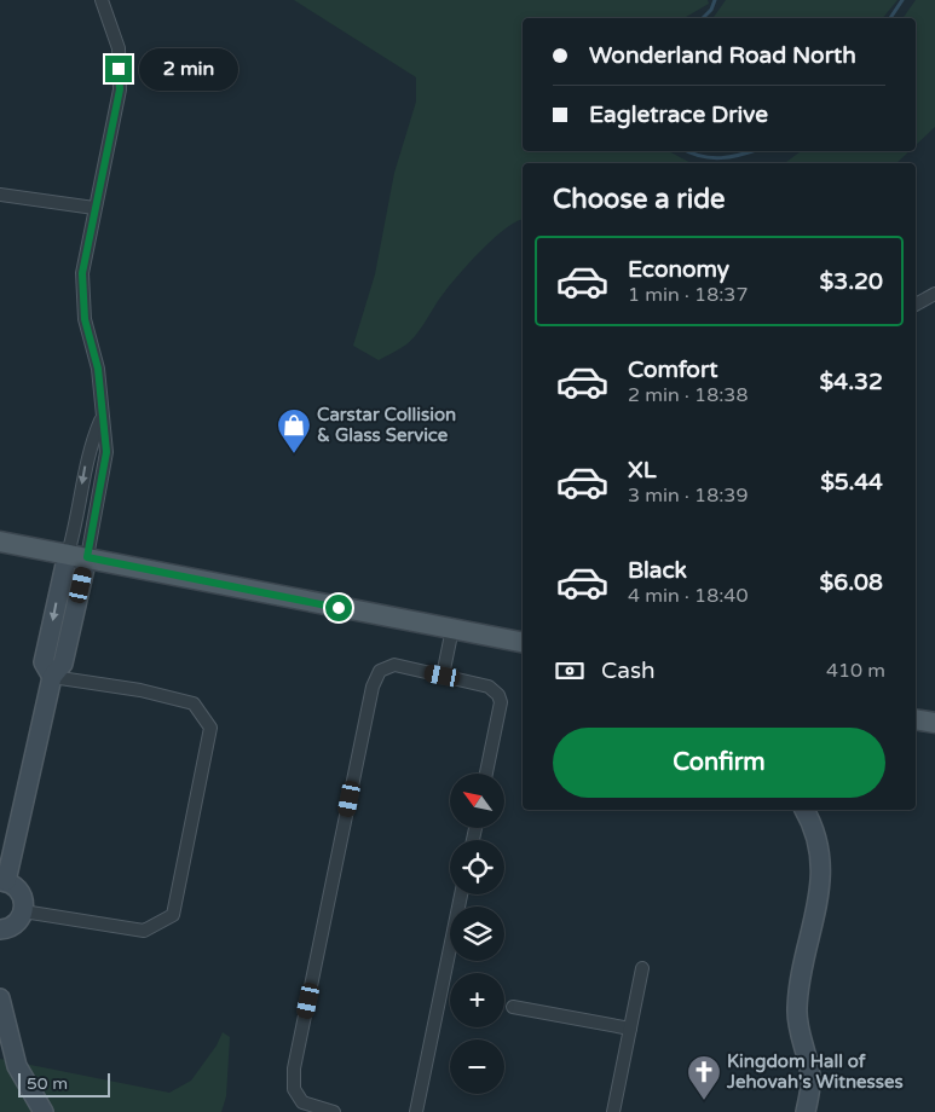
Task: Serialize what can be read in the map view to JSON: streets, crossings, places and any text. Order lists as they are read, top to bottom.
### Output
{
  "places": {
    "shop": ["Carstar Collision & Glass Service"],
    "church": ["Kingdom Hall of Jehovah's Witnesses"]
  },
  "scale_bar": "50 m",
  "north": "top left",
  "page": {
    "banner": ["Wonderland Road North", "Eagletrace Drive"],
    "bubble": "2 min",
    "heading": "Choose a ride",
    "list": [
      {
        "name": "Economy",
        "note": "1 min · 18:37",
        "value": "$3.20"
      },
      {
        "name": "Comfort",
        "note": "2 min · 18:38",
        "value": "$4.32"
      },
      {
        "name": "XL",
        "note": "3 min · 18:39",
        "value": "$5.44"
      },
      {
        "name": "Black",
        "note": "4 min · 18:40",
        "value": "$6.08"
      }
    ],
    "pay": ["Cash", "410 m"],
    "buttons": "Confirm",
    "map_buttons": ["+", "−"],
    "scale": "50 m"
  }
}
